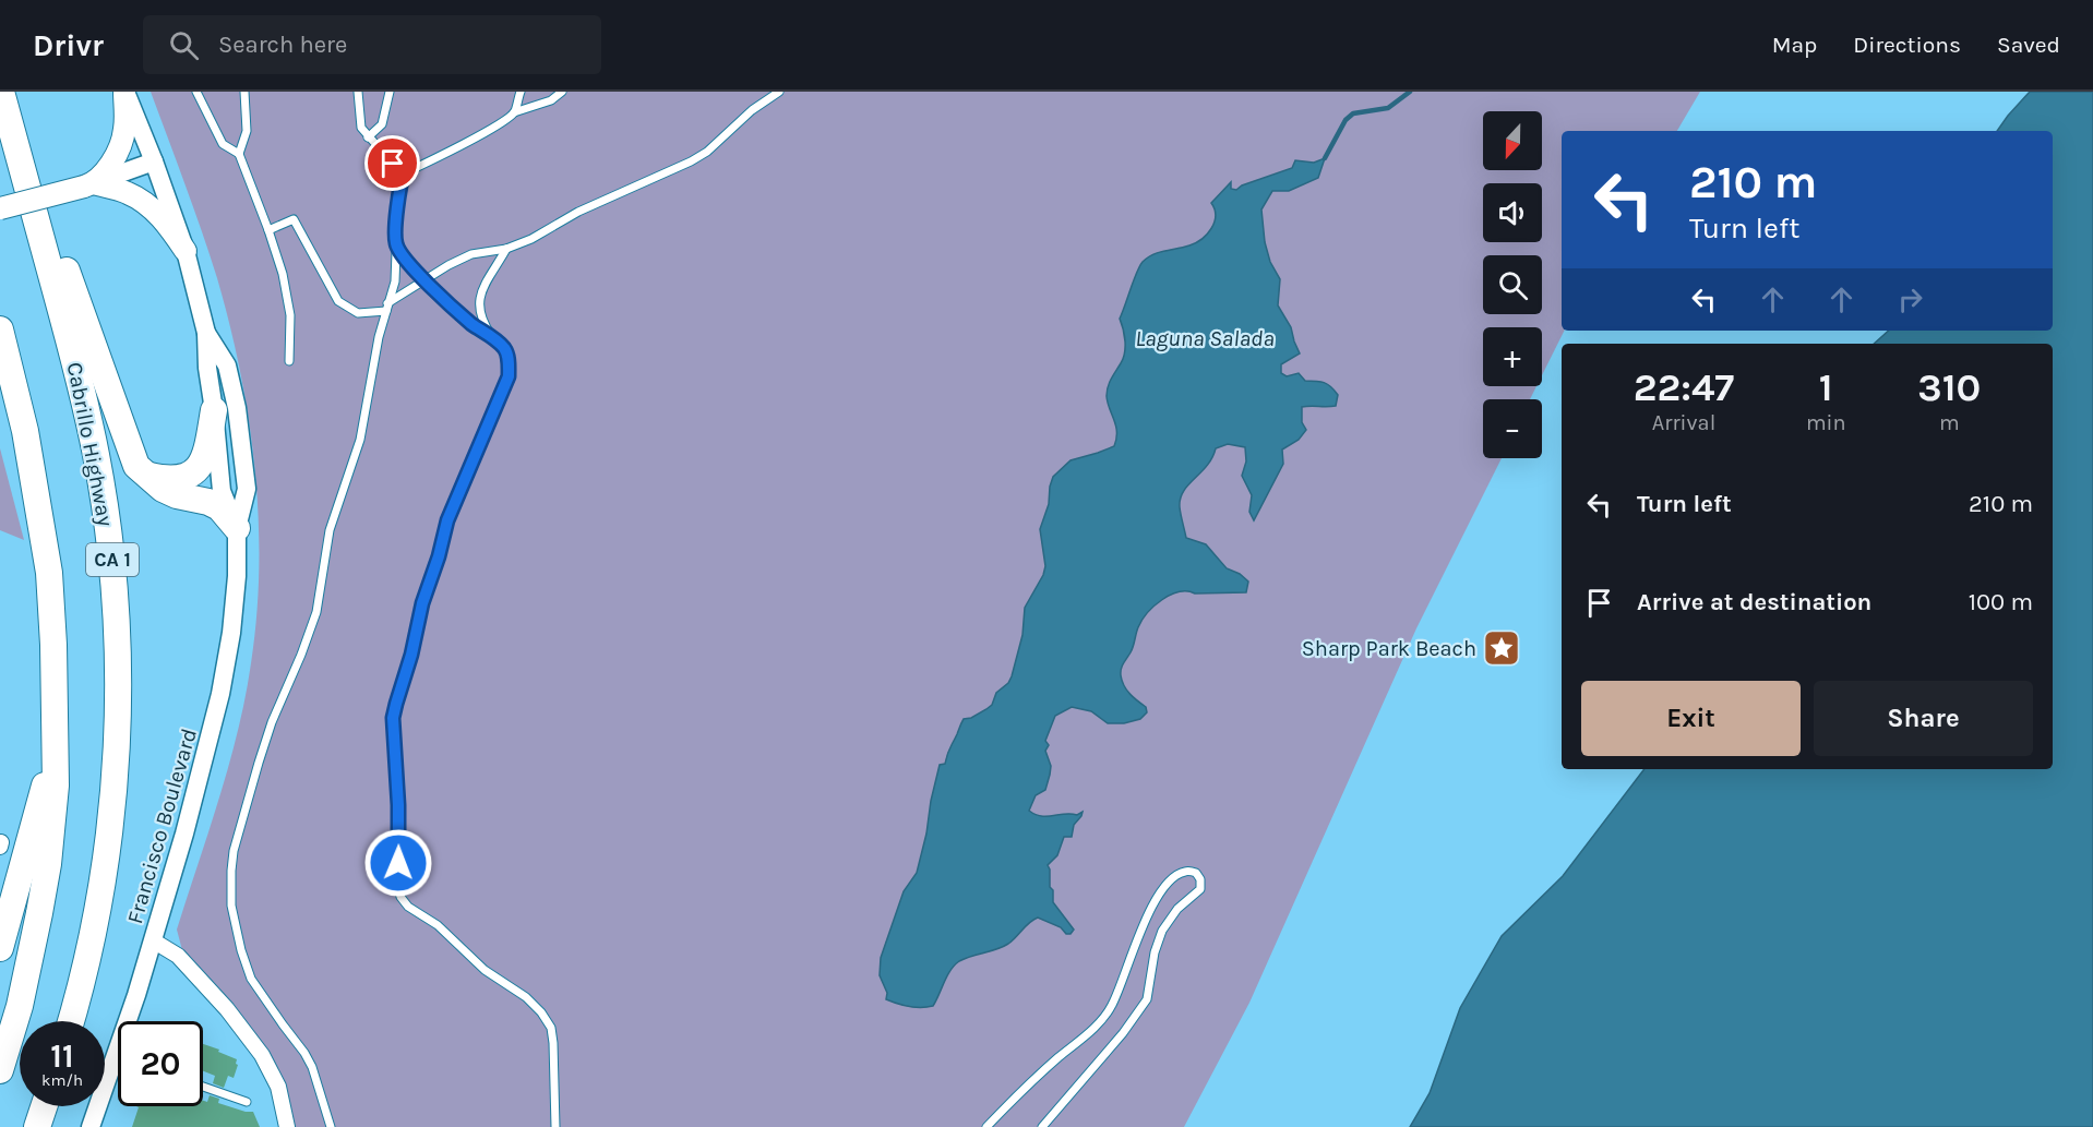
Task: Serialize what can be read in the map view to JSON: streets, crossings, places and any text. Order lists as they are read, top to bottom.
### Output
{
  "streets": {
    "highway": ["Cabrillo Highway", "CA 1"],
    "street": ["Francisco Boulevard"]
  },
  "water": ["Laguna Salada"],
  "places": {
    "place": ["Sharp Park Beach"]
  },
  "north": "bottom",
  "page": {
    "header": "Drivr",
    "search": "Search here",
    "nav": ["Map", "Directions", "Saved"],
    "map_buttons": ["+", "−"],
    "turn": ["210 m", "Turn left"],
    "eta": [
      "22:47",
      "Arrival",
      "1",
      "min",
      "310",
      "m"
    ],
    "list": [
      {
        "name": "Turn left",
        "value": "210 m"
      },
      {
        "name": "Arrive at destination",
        "value": "100 m"
      }
    ],
    "buttons": ["Exit", "Share"],
    "speed": "11 km/h",
    "limit": "20"
  }
}
